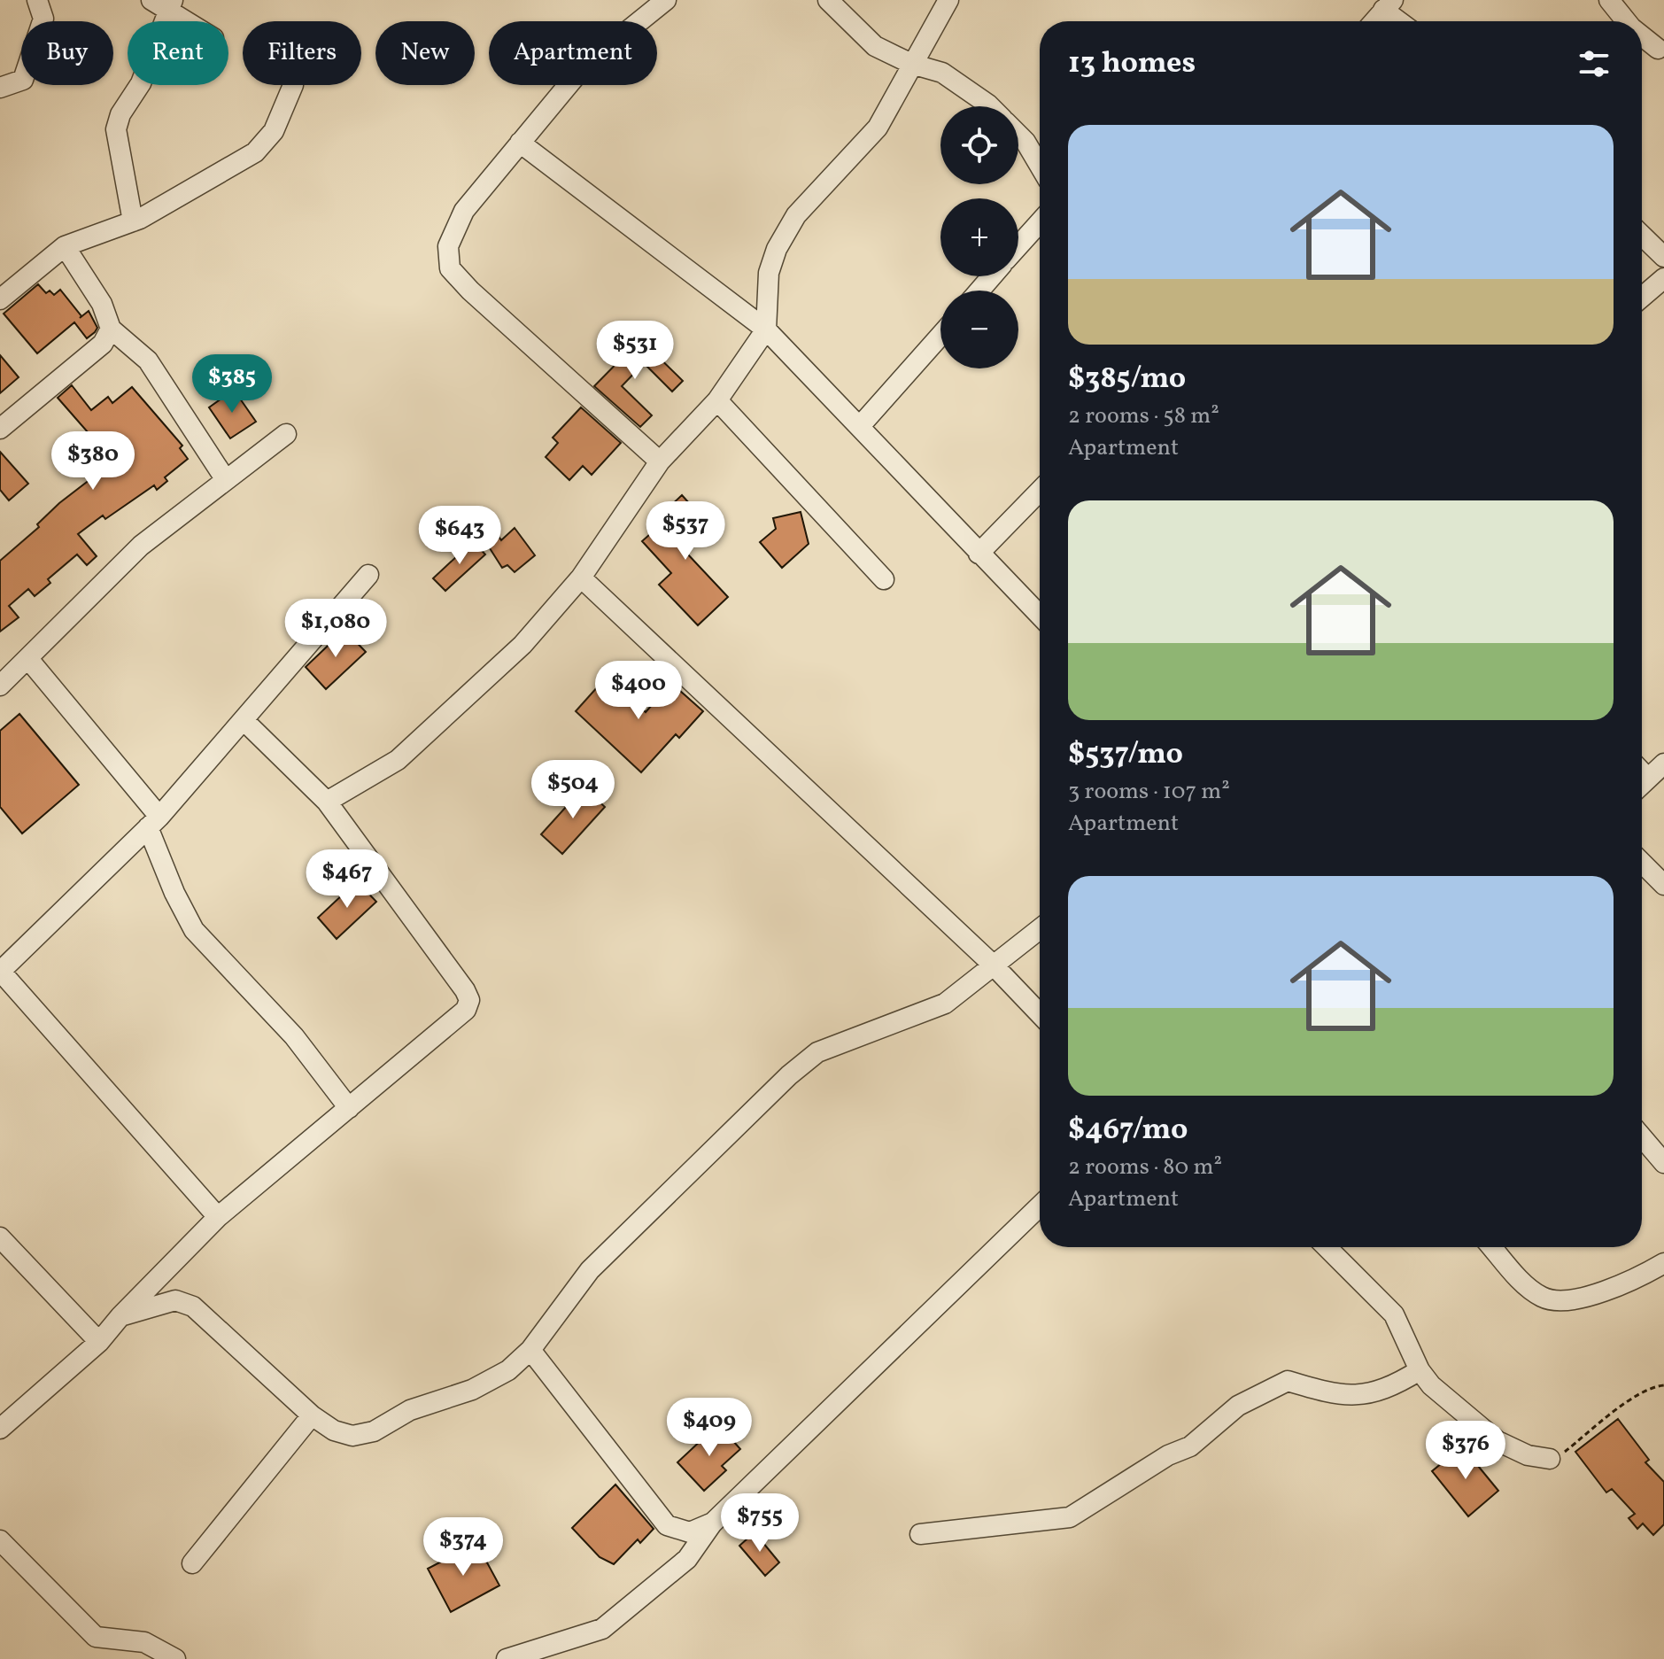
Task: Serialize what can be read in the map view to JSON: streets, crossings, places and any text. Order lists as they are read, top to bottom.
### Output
{
  "page": {
    "chip": [
      "Buy",
      "Rent",
      "Filters",
      "New",
      "Apartment"
    ],
    "heading": "13 homes",
    "map_buttons": ["+", "−"],
    "list": [
      {
        "name": "$385/mo",
        "note": "2 rooms · 58 m² · Apartment"
      },
      {
        "name": "$537/mo",
        "note": "3 rooms · 107 m² · Apartment"
      },
      {
        "name": "$467/mo",
        "note": "2 rooms · 80 m² · Apartment"
      }
    ],
    "price": [
      "$531",
      "$385",
      "$380",
      "$537",
      "$643",
      "$1,080",
      "$400",
      "$504",
      "$467",
      "$409",
      "$376",
      "$755",
      "$374"
    ]
  }
}
